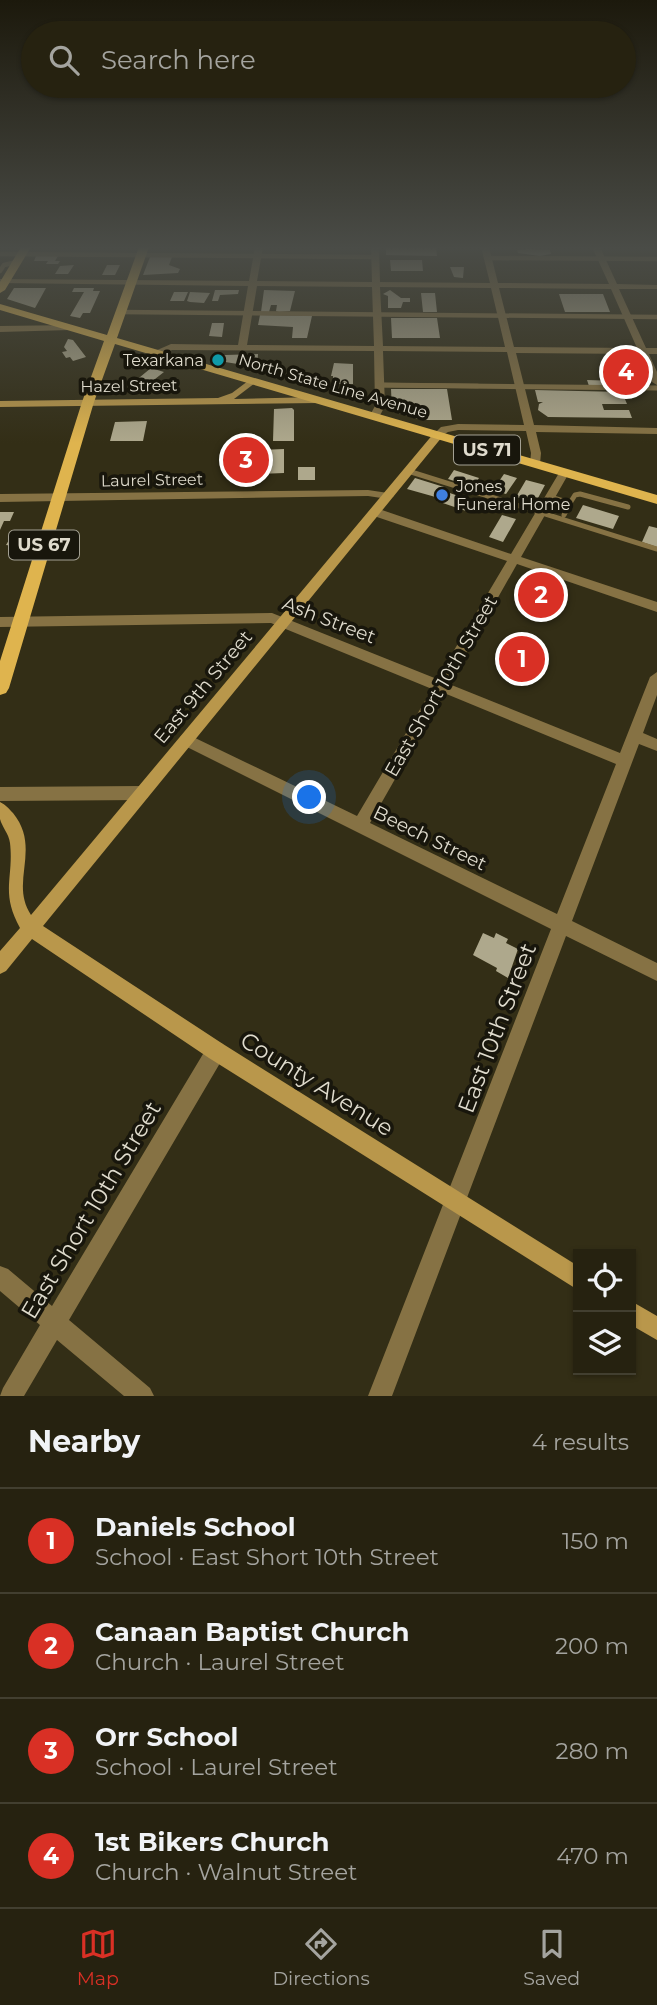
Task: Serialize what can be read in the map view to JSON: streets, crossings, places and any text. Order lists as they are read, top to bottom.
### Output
{
  "streets": {
    "main road": ["North State Line Avenue", "US 71", "US 67"],
    "street": [
      "Hazel Street",
      "Laurel Street",
      "Ash Street",
      "East Short 10th Street",
      "East 9th Street",
      "Beech Street",
      "East 10th Street",
      "County Avenue"
    ]
  },
  "crossings": [
    ["Hazel Street", "North State Line Avenue"],
    ["Hazel Street", "US 71"],
    ["Hazel Street", "US 67"],
    ["North State Line Avenue", "US 71"],
    ["North State Line Avenue", "US 67"],
    ["North State Line Avenue", "East Short 10th Street"],
    ["North State Line Avenue", "East 9th Street"],
    ["Laurel Street", "US 67"],
    ["Laurel Street", "East 9th Street"],
    ["US 67", "Ash Street"],
    ["Ash Street", "East Short 10th Street"],
    ["Ash Street", "East 9th Street"],
    ["Ash Street", "East 10th Street"],
    ["East Short 10th Street", "Beech Street"],
    ["East Short 10th Street", "County Avenue"],
    ["East 9th Street", "Beech Street"],
    ["East 9th Street", "County Avenue"],
    ["Beech Street", "East 10th Street"],
    ["East 10th Street", "County Avenue"]
  ],
  "places": ["Texarkana", "Jones Funeral Home"],
  "page": {
    "search": "Search here",
    "pins": [
      "4",
      "3",
      "2",
      "1"
    ],
    "heading": ["Nearby", "4 results"],
    "list": [
      {
        "mark": "1",
        "name": "Daniels School",
        "note": "School · East Short 10th Street",
        "value": "150 m"
      },
      {
        "mark": "2",
        "name": "Canaan Baptist Church",
        "note": "Church · Laurel Street",
        "value": "200 m"
      },
      {
        "mark": "3",
        "name": "Orr School",
        "note": "School · Laurel Street",
        "value": "280 m"
      },
      {
        "mark": "4",
        "name": "1st Bikers Church",
        "note": "Church · Walnut Street",
        "value": "470 m"
      }
    ],
    "nav": ["Map", "Directions", "Saved"]
  }
}
